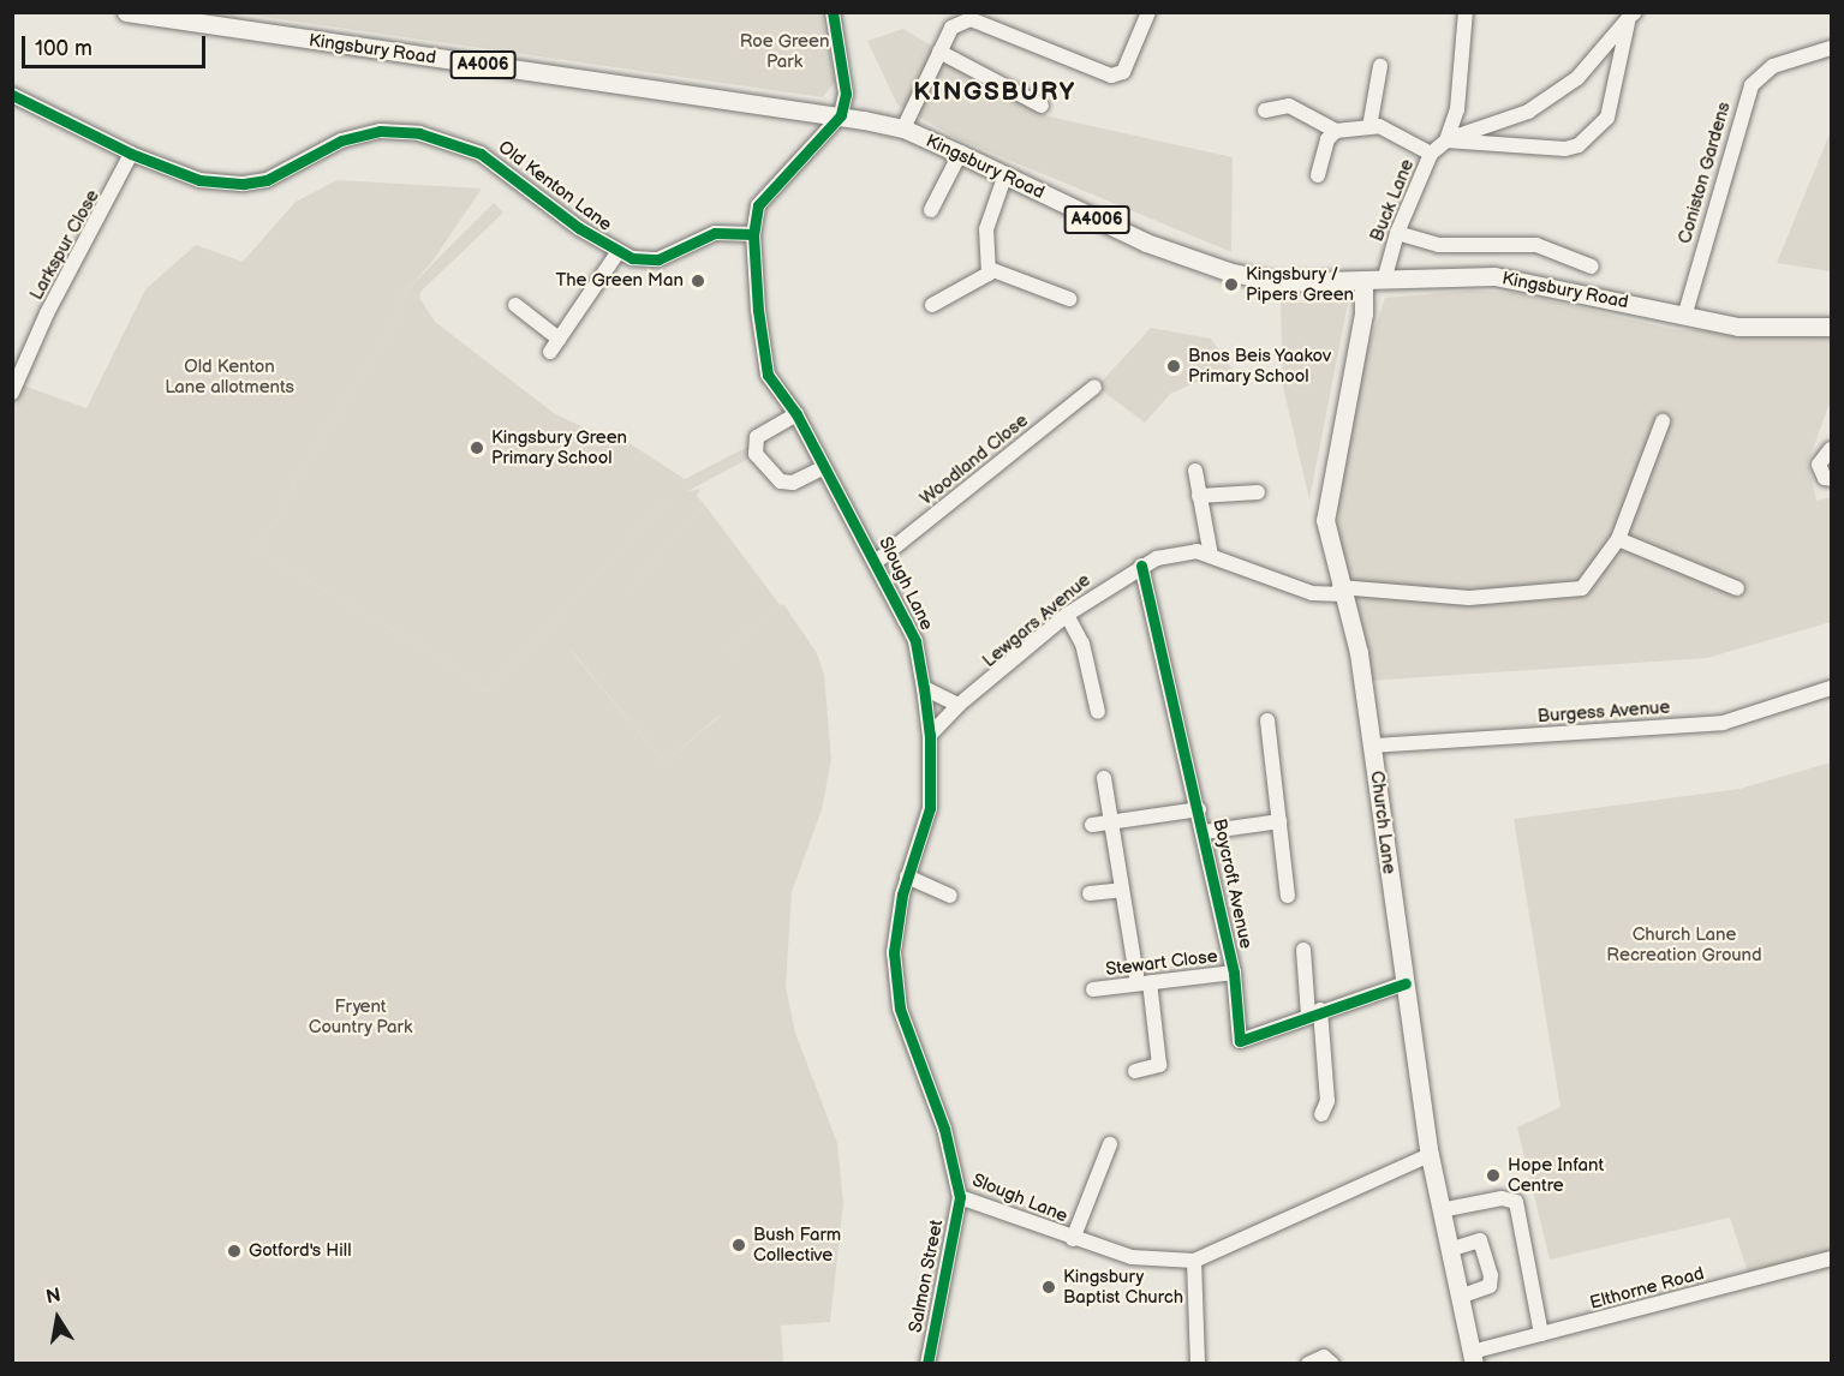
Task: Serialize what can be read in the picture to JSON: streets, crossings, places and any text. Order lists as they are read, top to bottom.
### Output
{
  "streets": {
    "main road": ["Kingsbury Road", "A4006", "Church Lane"],
    "street": [
      "Coniston Gardens",
      "Old Kenton Lane",
      "Buck Lane",
      "Larkspur Close",
      "Woodland Close",
      "Slough Lane",
      "Lewgars Avenue",
      "Burgess Avenue",
      "Boycroft Avenue",
      "Stewart Close",
      "Salmon Street",
      "Elthorne Road"
    ]
  },
  "crossings": [
    ["Kingsbury Road", "Coniston Gardens"],
    ["Kingsbury Road", "Buck Lane"],
    ["Kingsbury Road", "Slough Lane"],
    ["Kingsbury Road", "Church Lane"],
    ["Old Kenton Lane", "Larkspur Close"],
    ["Old Kenton Lane", "Slough Lane"],
    ["Woodland Close", "Slough Lane"],
    ["Slough Lane", "Lewgars Avenue"],
    ["Slough Lane", "Church Lane"],
    ["Slough Lane", "Salmon Street"],
    ["Lewgars Avenue", "Church Lane"],
    ["Lewgars Avenue", "Boycroft Avenue"],
    ["Burgess Avenue", "Church Lane"],
    ["Church Lane", "Boycroft Avenue"],
    ["Church Lane", "Elthorne Road"],
    ["Boycroft Avenue", "Stewart Close"]
  ],
  "districts": ["KINGSBURY"],
  "parks": [
    "Roe Green Park",
    "Old Kenton Lane allotments",
    "Church Lane Recreation Ground",
    "Fryent Country Park"
  ],
  "places": [
    "The Green Man",
    "Kingsbury / Pipers Green",
    "Bnos Beis Yaakov Primary School",
    "Kingsbury Green Primary School",
    "Hope Infant Centre",
    "Bush Farm Collective",
    "Gotford's Hill",
    "Kingsbury Baptist Church"
  ],
  "scale_bar": "100 m",
  "north": "top"
}
